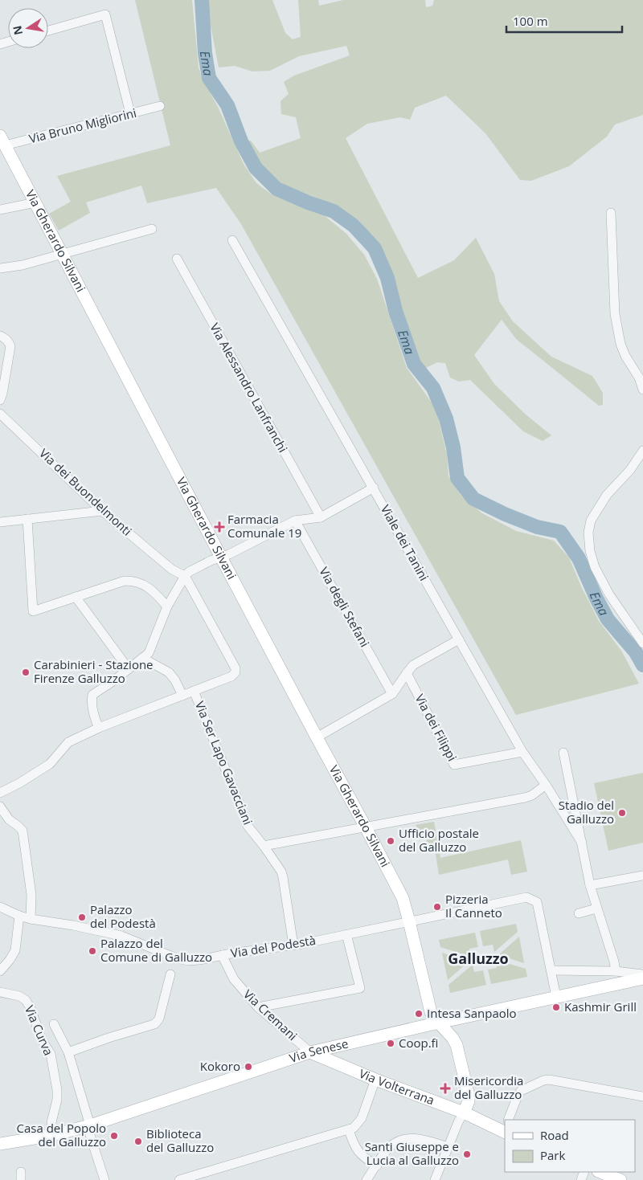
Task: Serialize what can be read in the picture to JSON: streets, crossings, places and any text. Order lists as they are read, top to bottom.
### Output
{
  "streets": {
    "main road": ["Via Gherardo Silvani", "Via Senese", "Via Volterrana"],
    "street": [
      "Via Bruno Migliorini",
      "Via Alessandro Lanfranchi",
      "Via dei Buondelmonti",
      "Viale dei Tanini",
      "Via degli Stefani",
      "Via dei Filippi",
      "Via Ser Lapo Gavacciani",
      "Via del Podestà",
      "Via Cremani",
      "Via Curva"
    ]
  },
  "crossings": [
    ["Via Bruno Migliorini", "Via Gherardo Silvani"],
    ["Via Gherardo Silvani", "Via del Podestà"],
    ["Via Gherardo Silvani", "Via Senese"],
    ["Via Gherardo Silvani", "Via Volterrana"],
    ["Viale dei Tanini", "Via dei Filippi"],
    ["Via Ser Lapo Gavacciani", "Via del Podestà"],
    ["Via del Podestà", "Via Cremani"],
    ["Via Cremani", "Via Senese"],
    ["Via Cremani", "Via Volterrana"],
    ["Via Curva", "Via Senese"],
    ["Via Senese", "Via Volterrana"]
  ],
  "districts": ["Galluzzo"],
  "water": ["Ema"],
  "places": {
    "health": ["Farmacia Comunale 19", "Misericordia del Galluzzo"],
    "other": [
      "Carabinieri - Stazione Firenze Galluzzo",
      "Stadio del Galluzzo",
      "Ufficio postale del Galluzzo",
      "Pizzeria Il Canneto",
      "Palazzo del Podestà",
      "Palazzo del Comune di Galluzzo",
      "Kashmir Grill",
      "Intesa Sanpaolo",
      "Coop.fi",
      "Kokoro",
      "Casa del Popolo del Galluzzo",
      "Biblioteca del Galluzzo",
      "Santi Giuseppe e Lucia al Galluzzo"
    ]
  },
  "legend": ["Road", "Park"],
  "scale_bar": "100 m",
  "north": "left"
}
